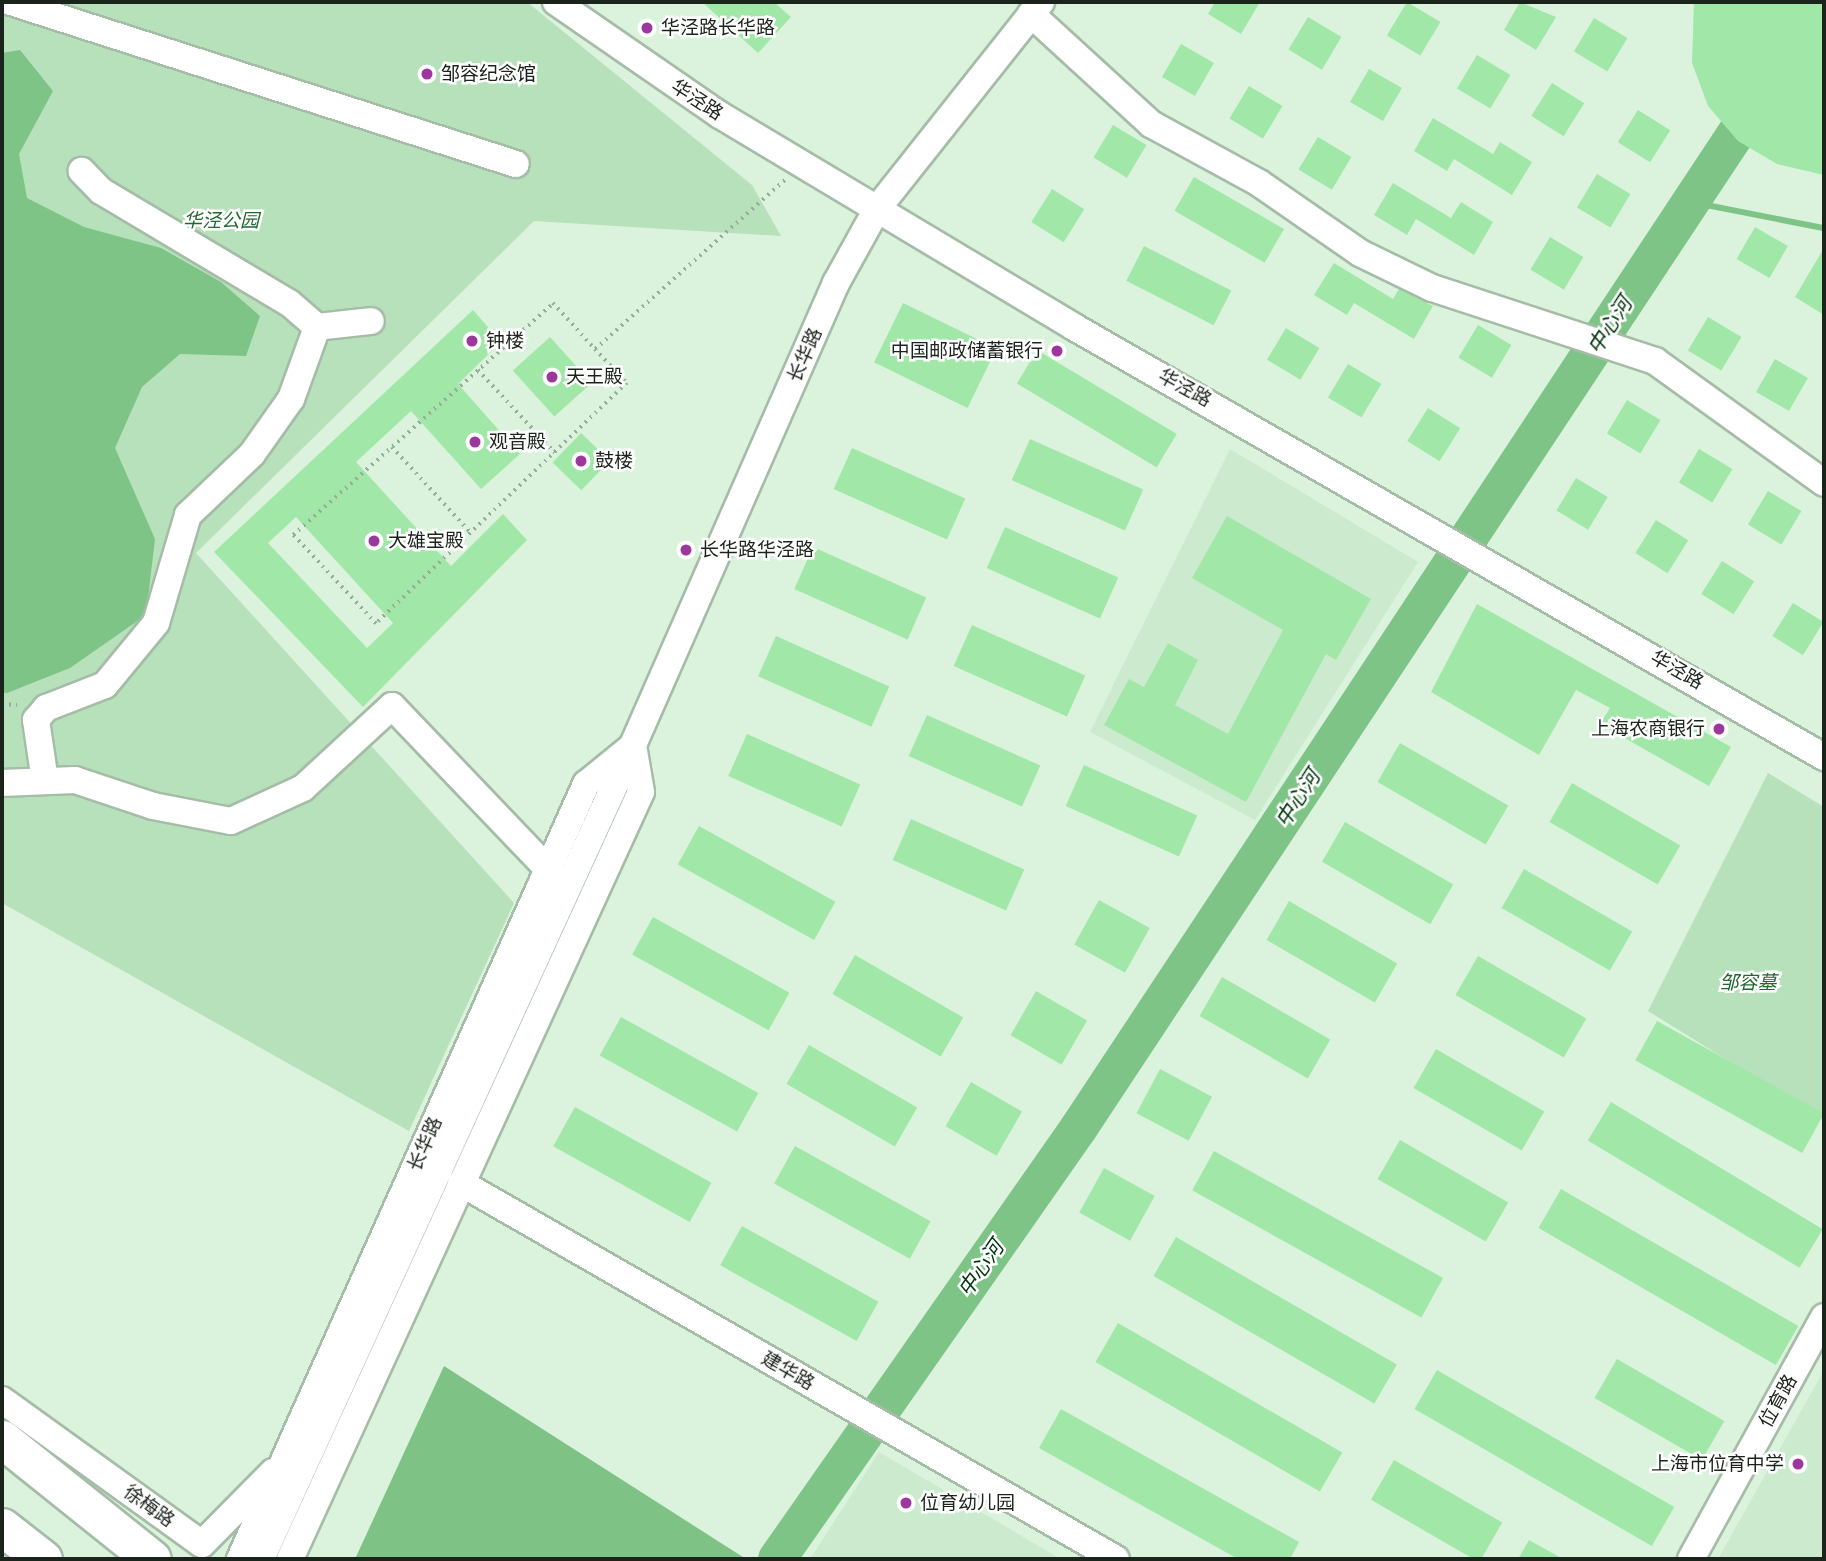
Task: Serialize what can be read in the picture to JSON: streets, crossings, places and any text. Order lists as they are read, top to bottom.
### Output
{
  "streets": {
    "street": [
      "华泾路",
      "长华路",
      "建华路",
      "位育路",
      "徐梅路"
    ]
  },
  "crossings": [
    ["华泾路", "长华路"],
    ["长华路", "徐梅路"]
  ],
  "water": ["中心河"],
  "parks": ["华泾公园", "邹容墓"],
  "places": [
    "华泾路长华路",
    "邹容纪念馆",
    "钟楼",
    "中国邮政储蓄银行",
    "天王殿",
    "观音殿",
    "鼓楼",
    "大雄宝殿",
    "长华路华泾路",
    "上海农商银行",
    "上海市位育中学",
    "位育幼儿园"
  ]
}
